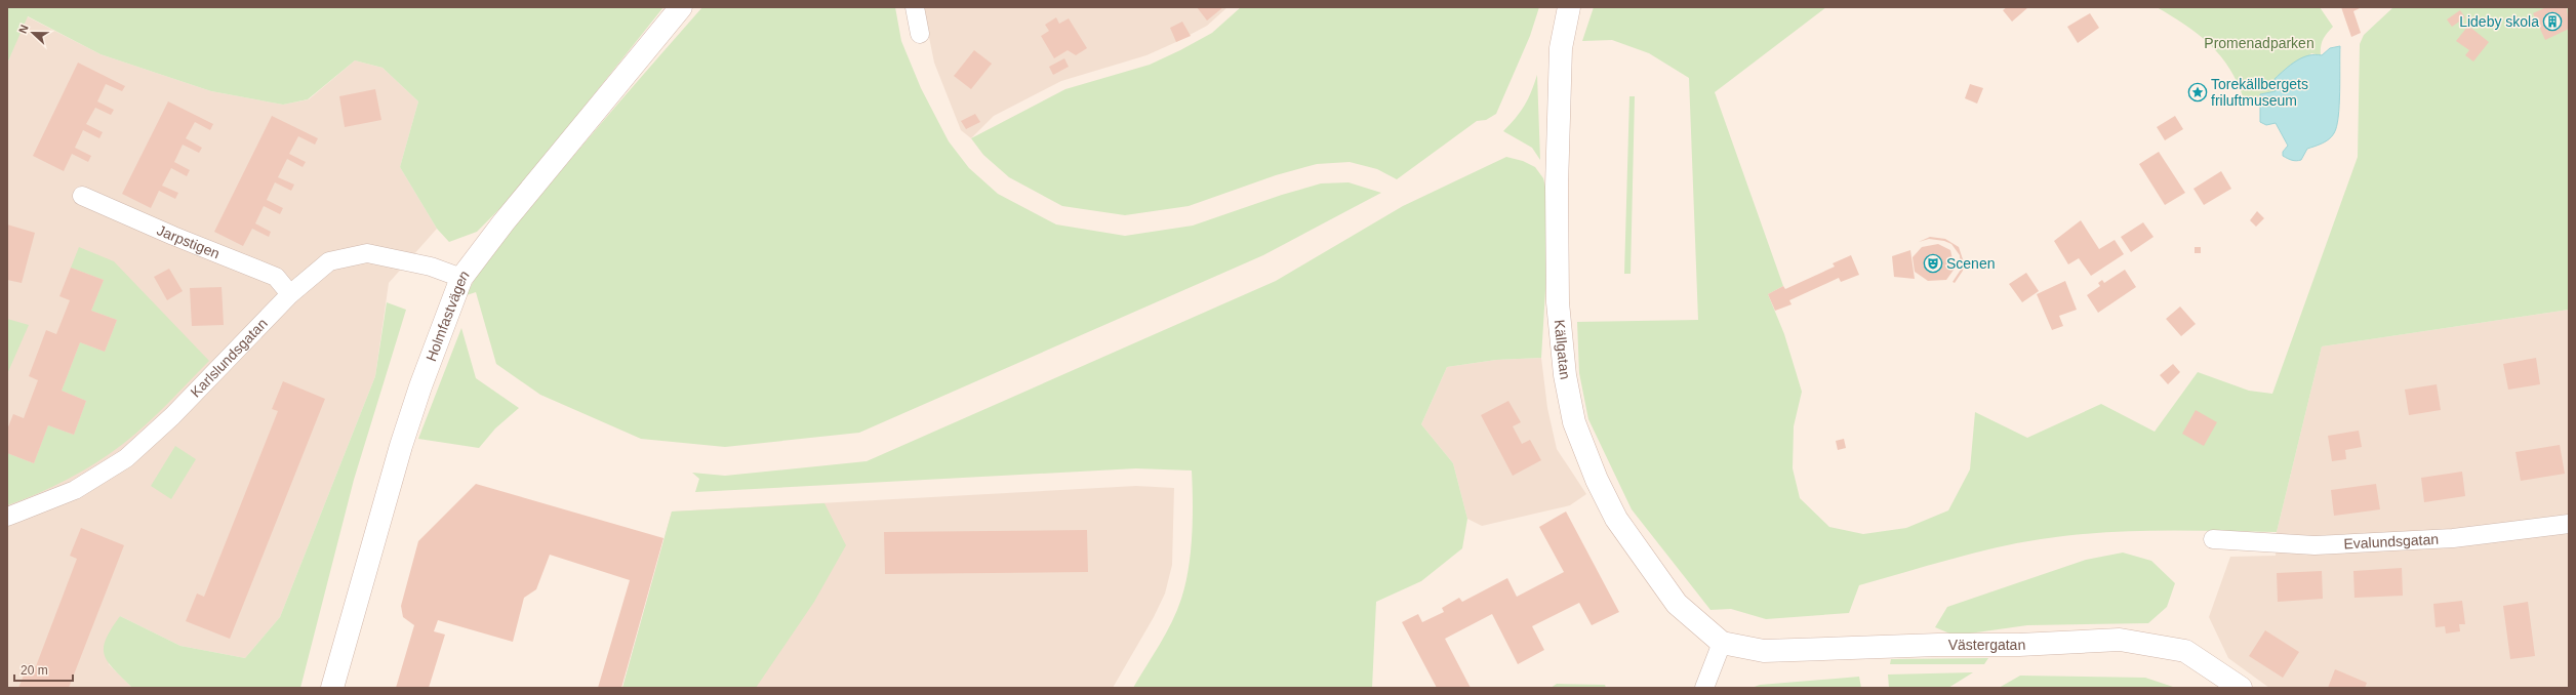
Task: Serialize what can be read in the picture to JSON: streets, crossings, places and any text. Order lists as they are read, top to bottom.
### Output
{
  "streets": {
    "street": [
      "Jarpstigen",
      "Holmfastvägen",
      "Källgatan",
      "Karlslundsgatan",
      "Evalundsgatan",
      "Västergatan"
    ]
  },
  "crossings": [
    ["Jarpstigen", "Karlslundsgatan"],
    ["Holmfastvägen", "Karlslundsgatan"],
    ["Källgatan", "Västergatan"]
  ],
  "parks": ["Promenadparken"],
  "places": {
    "building": ["Lideby skola"],
    "place": ["Torekällbergets friluftmuseum"],
    "theatre": ["Scenen"]
  },
  "scale_bar": "20 m",
  "north": "left"
}
